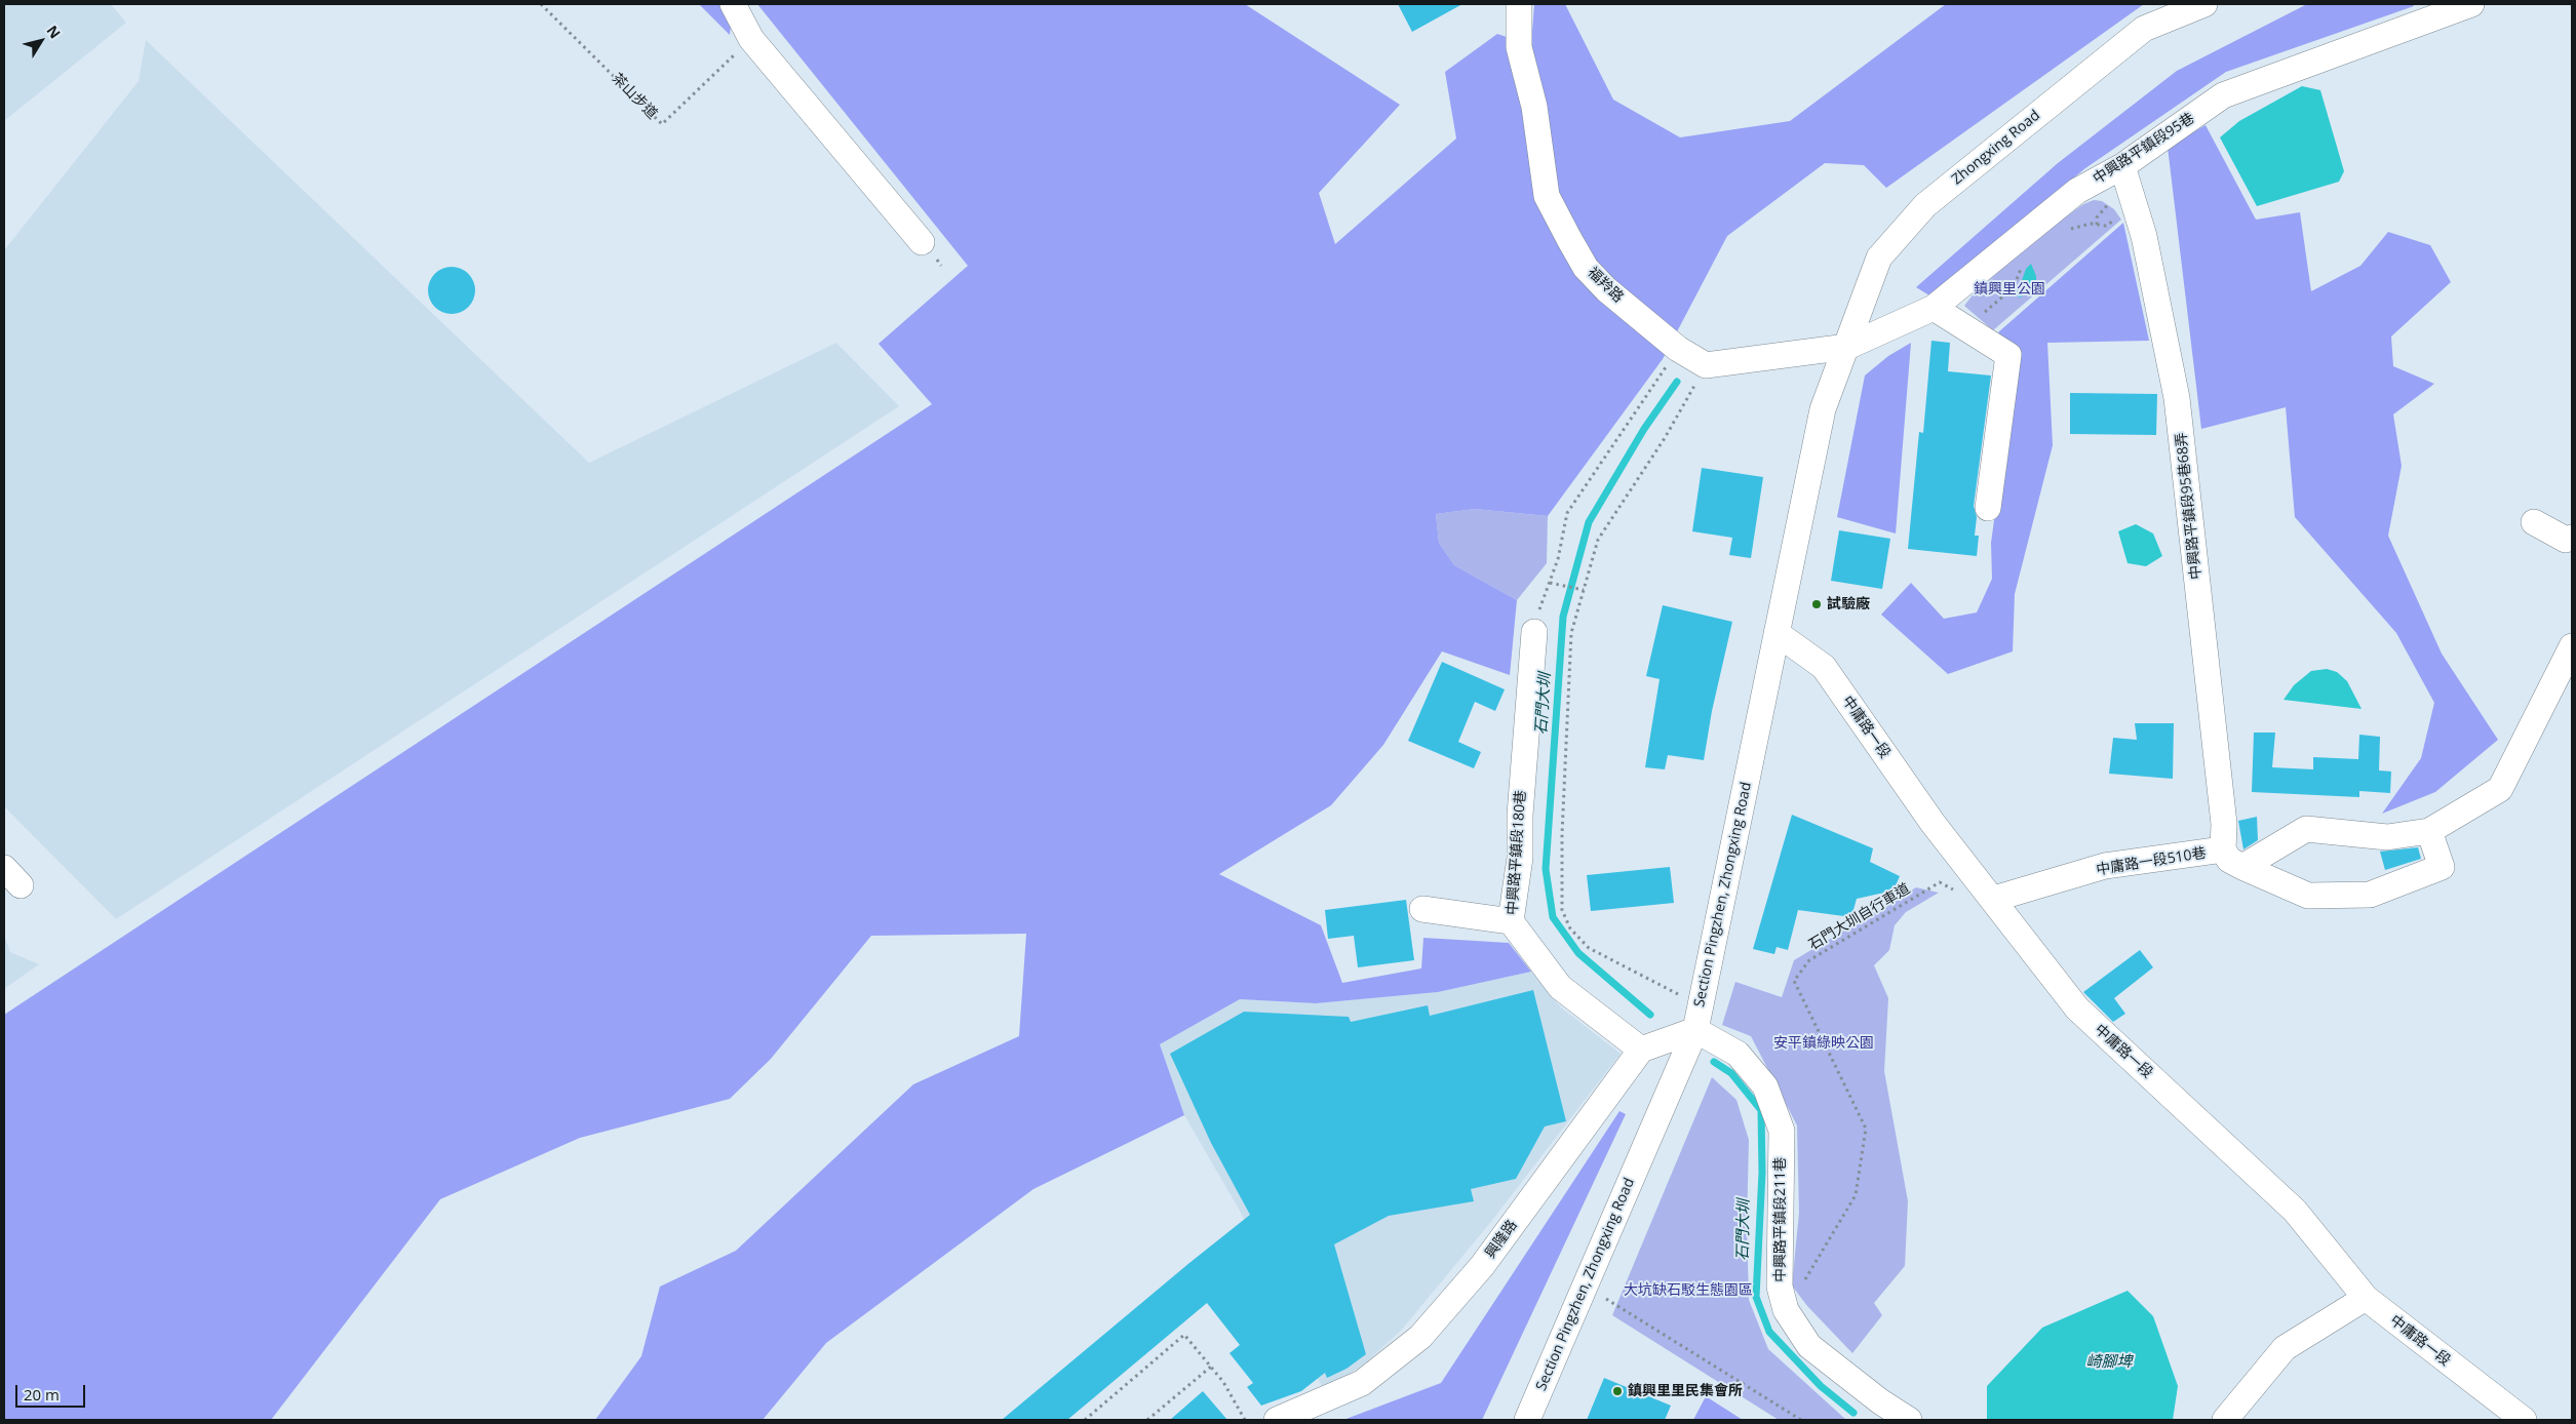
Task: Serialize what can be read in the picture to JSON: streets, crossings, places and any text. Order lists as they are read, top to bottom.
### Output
{
  "streets": {
    "street": [
      "Zhongxing Road",
      "中興路平鎮段95巷",
      "福羚路",
      "中興路平鎮段95巷68弄",
      "中庸路一段",
      "中興路平鎮段180巷",
      "中庸路一段510巷",
      "Section Pingzhen, Zhongxing Road",
      "中興路平鎮段211巷",
      "興隆路"
    ],
    "path": ["茶山步道", "石門大圳自行車道"]
  },
  "crossings": [
    ["Zhongxing Road", "中興路平鎮段95巷"],
    ["Zhongxing Road", "Section Pingzhen, Zhongxing Road"],
    ["中興路平鎮段95巷", "中興路平鎮段95巷68弄"],
    ["中興路平鎮段95巷", "Section Pingzhen, Zhongxing Road"],
    ["中興路平鎮段95巷68弄", "中庸路一段510巷"],
    ["中庸路一段", "中庸路一段510巷"],
    ["中庸路一段", "Section Pingzhen, Zhongxing Road"],
    ["中興路平鎮段180巷", "興隆路"],
    ["Section Pingzhen, Zhongxing Road", "中興路平鎮段211巷"],
    ["石門大圳自行車道", "中興路平鎮段211巷"]
  ],
  "water": ["石門大圳", "崎腳埤"],
  "parks": ["鎮興里公園", "安平鎮綠映公園", "大坑缺石駁生態園區"],
  "places": ["試驗廠", "鎮興里里民集會所"],
  "scale_bar": "20 m",
  "north": "top right"
}
